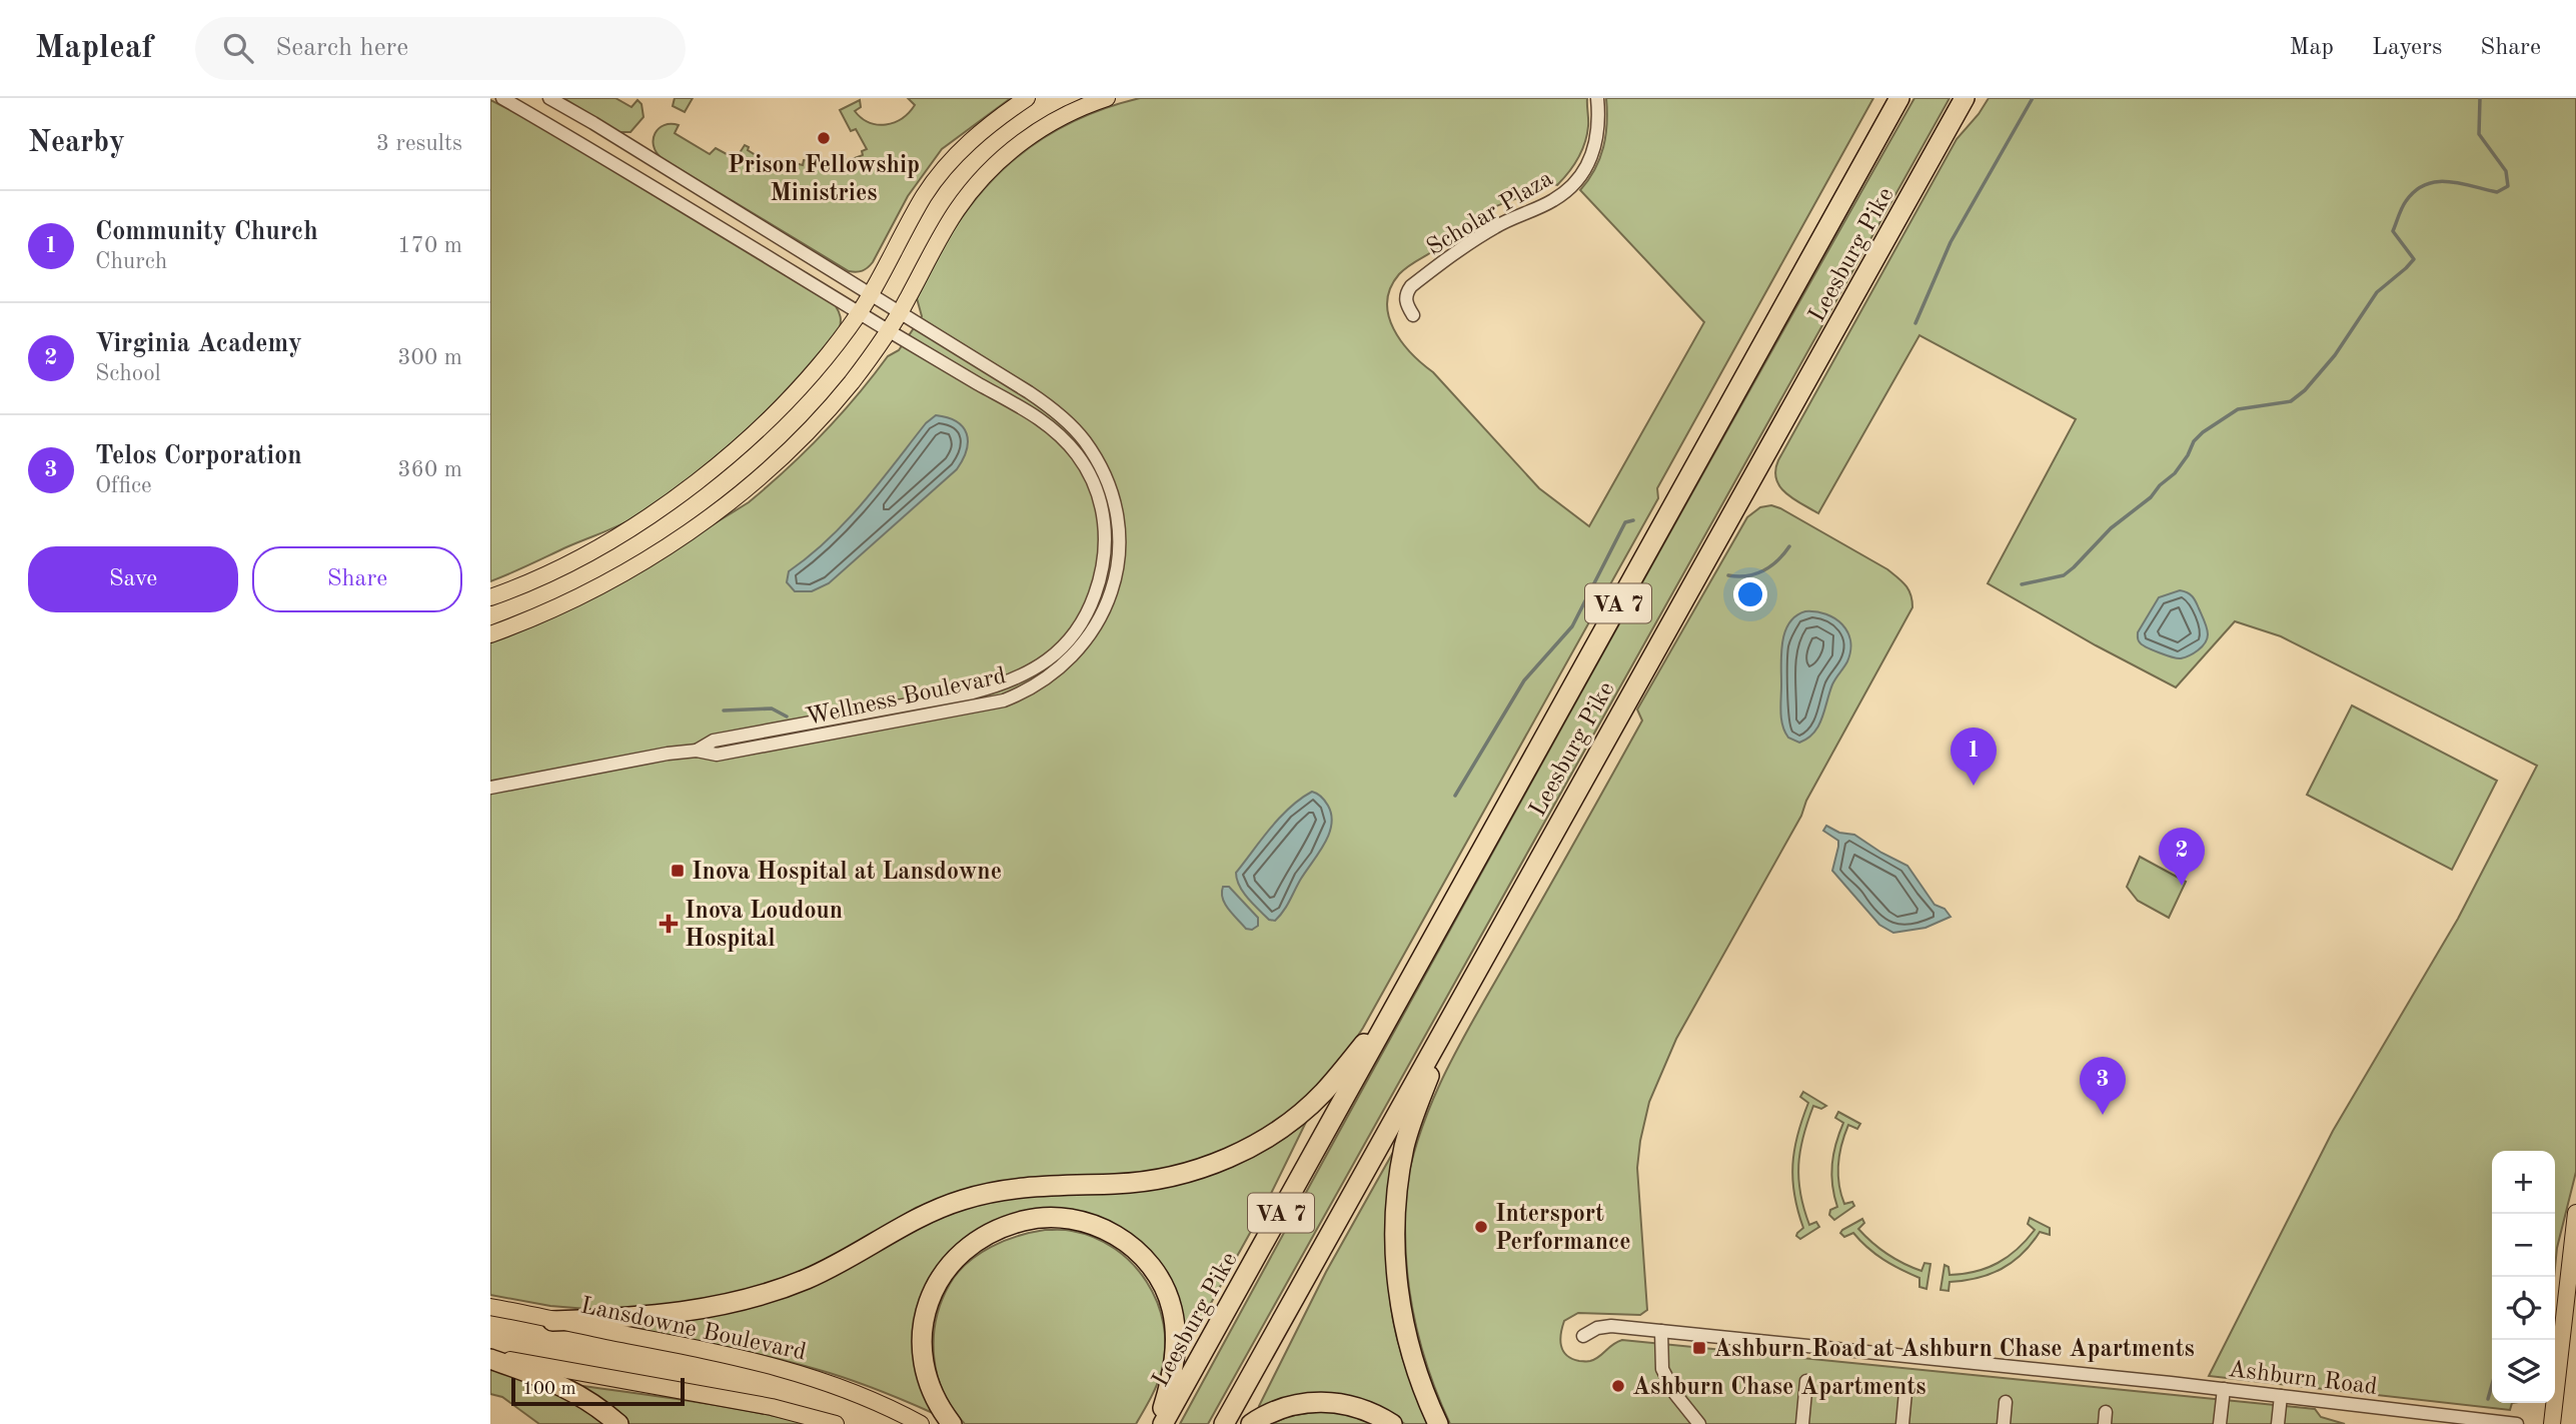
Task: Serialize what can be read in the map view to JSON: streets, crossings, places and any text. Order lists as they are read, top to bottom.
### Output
{
  "streets": {
    "highway": ["Leesburg Pike", "VA 7"],
    "main road": ["Lansdowne Boulevard"],
    "street": ["Scholar Plaza", "Wellness Boulevard", "Ashburn Road"]
  },
  "places": {
    "other": ["Prison Fellowship Ministries", "Intersport Performance", "Ashburn Chase Apartments"],
    "transit": ["Inova Hospital at Lansdowne", "Ashburn Road at Ashburn Chase Apartments"],
    "health": ["Inova Loudoun Hospital"]
  },
  "scale_bar": "100 m",
  "page": {
    "header": "Mapleaf",
    "search": "Search here",
    "nav": ["Map", "Layers", "Share"],
    "heading": ["Nearby", "3 results"],
    "list": [
      {
        "mark": "1",
        "name": "Community Church",
        "note": "Church",
        "value": "170 m"
      },
      {
        "mark": "2",
        "name": "Virginia Academy",
        "note": "School",
        "value": "300 m"
      },
      {
        "mark": "3",
        "name": "Telos Corporation",
        "note": "Office",
        "value": "360 m"
      }
    ],
    "buttons": ["Save", "Share"],
    "pins": ["1", "2", "3"],
    "map_buttons": ["+", "−"],
    "scale": "100 m"
  }
}
